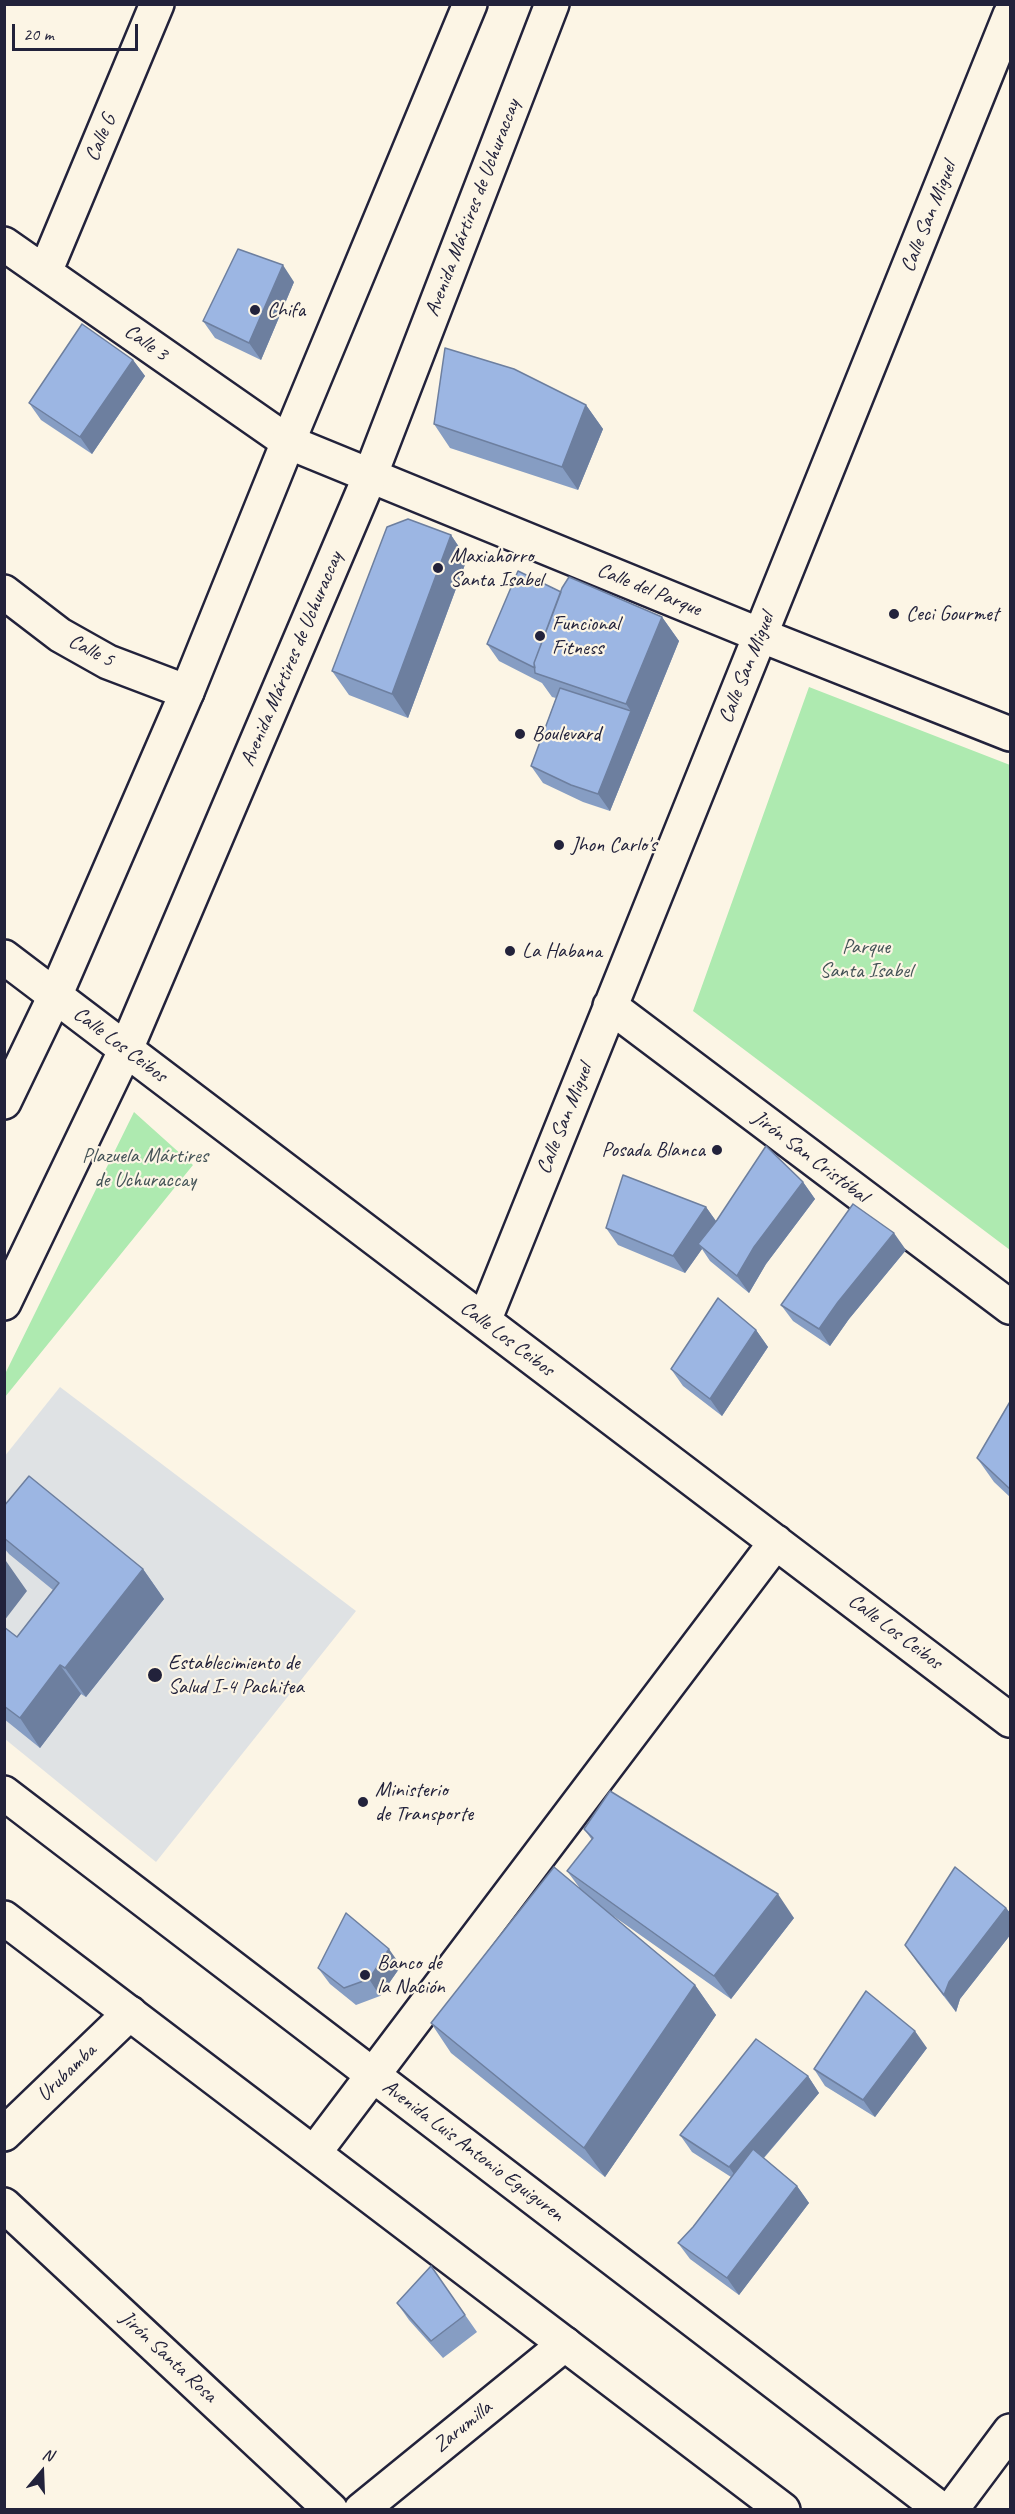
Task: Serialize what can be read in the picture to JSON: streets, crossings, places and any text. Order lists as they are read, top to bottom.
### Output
{
  "streets": {
    "street": [
      "Calle G",
      "Avenida Mártires de Uchuraccay",
      "Calle San Miguel",
      "Calle 3",
      "Calle del Parque",
      "Calle 5",
      "Calle Los Ceibos",
      "Jirón San Cristóbal",
      "Urubamba",
      "Avenida Luis Antonio Eguiguren",
      "Jirón Santa Rosa",
      "Zarumilla"
    ]
  },
  "crossings": [
    ["Calle G", "Calle 3"],
    ["Avenida Mártires de Uchuraccay", "Calle del Parque"],
    ["Avenida Mártires de Uchuraccay", "Calle Los Ceibos"],
    ["Calle San Miguel", "Calle del Parque"],
    ["Calle San Miguel", "Calle Los Ceibos"],
    ["Calle San Miguel", "Jirón San Cristóbal"],
    ["Calle 3", "Calle del Parque"]
  ],
  "parks": ["Parque Santa Isabel", "Plazuela Mártires de Uchuraccay"],
  "places": [
    "Chifa",
    "Maxiahorro Santa Isabel",
    "Ceci Gourmet",
    "Funcional Fitness",
    "Boulevard",
    "Jhon Carlo's",
    "La Habana",
    "Posada Blanca",
    "Establecimiento de Salud I-4 Pachitea",
    "Ministerio de Transporte",
    "Banco de la Nación"
  ],
  "scale_bar": "20 m",
  "north": "top"
}
